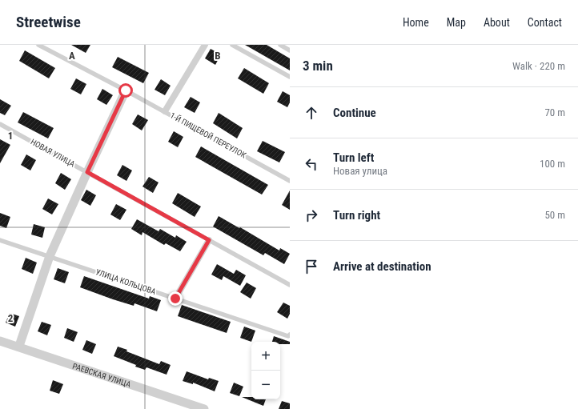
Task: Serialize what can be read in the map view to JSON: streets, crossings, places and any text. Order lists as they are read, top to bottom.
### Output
{
  "streets": {
    "street": ["РАЕВСКАЯ УЛИЦА"],
    "lane": ["1-Й ПИЩЕВОЙ ПЕРЕУЛОК", "НОВАЯ УЛИЦА", "УЛИЦА КОЛЬЦОВА"]
  },
  "page": {
    "header": "Streetwise",
    "nav": [
      "Home",
      "Map",
      "About",
      "Contact"
    ],
    "heading": ["3 min", "Walk · 220 m"],
    "list": [
      ["Continue", "70 m"],
      ["Turn left", "Новая улица", "100 m"],
      ["Turn right", "50 m"],
      "Arrive at destination"
    ],
    "map_buttons": ["+", "−"]
  },
  "grid": {
    "columns": ["A", "B"],
    "rows": ["1", "2"]
  }
}
